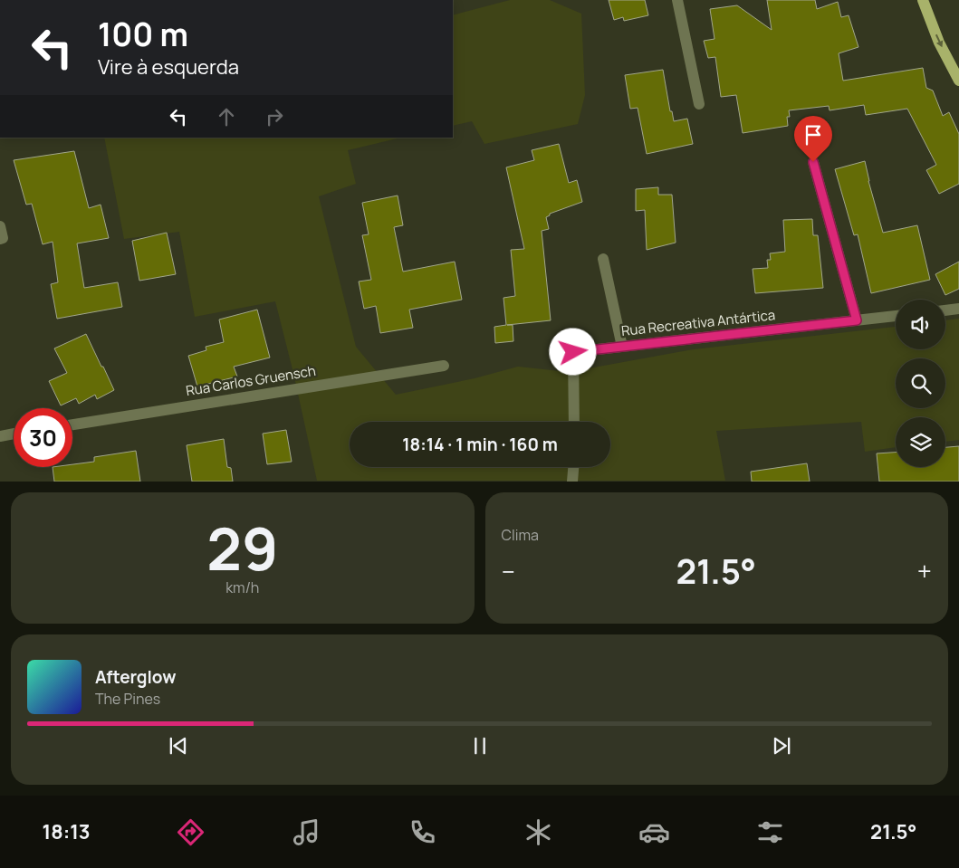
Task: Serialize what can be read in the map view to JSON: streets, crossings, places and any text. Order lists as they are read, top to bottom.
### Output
{
  "streets": {
    "street": ["Rua Recreativa Antártica", "Rua Carlos Gruensch"]
  },
  "page": {
    "turn": ["100 m", "Vire à esquerda"],
    "limit": "30",
    "trip": "18:14 · 1 min · 160 m",
    "tile": [
      ["29", "km/h"],
      "Clima"
    ],
    "heat": ["−", "21.5°", "+"],
    "song": ["Afterglow", "The Pines"],
    "tabs": ["18:13", "21.5°"]
  }
}
